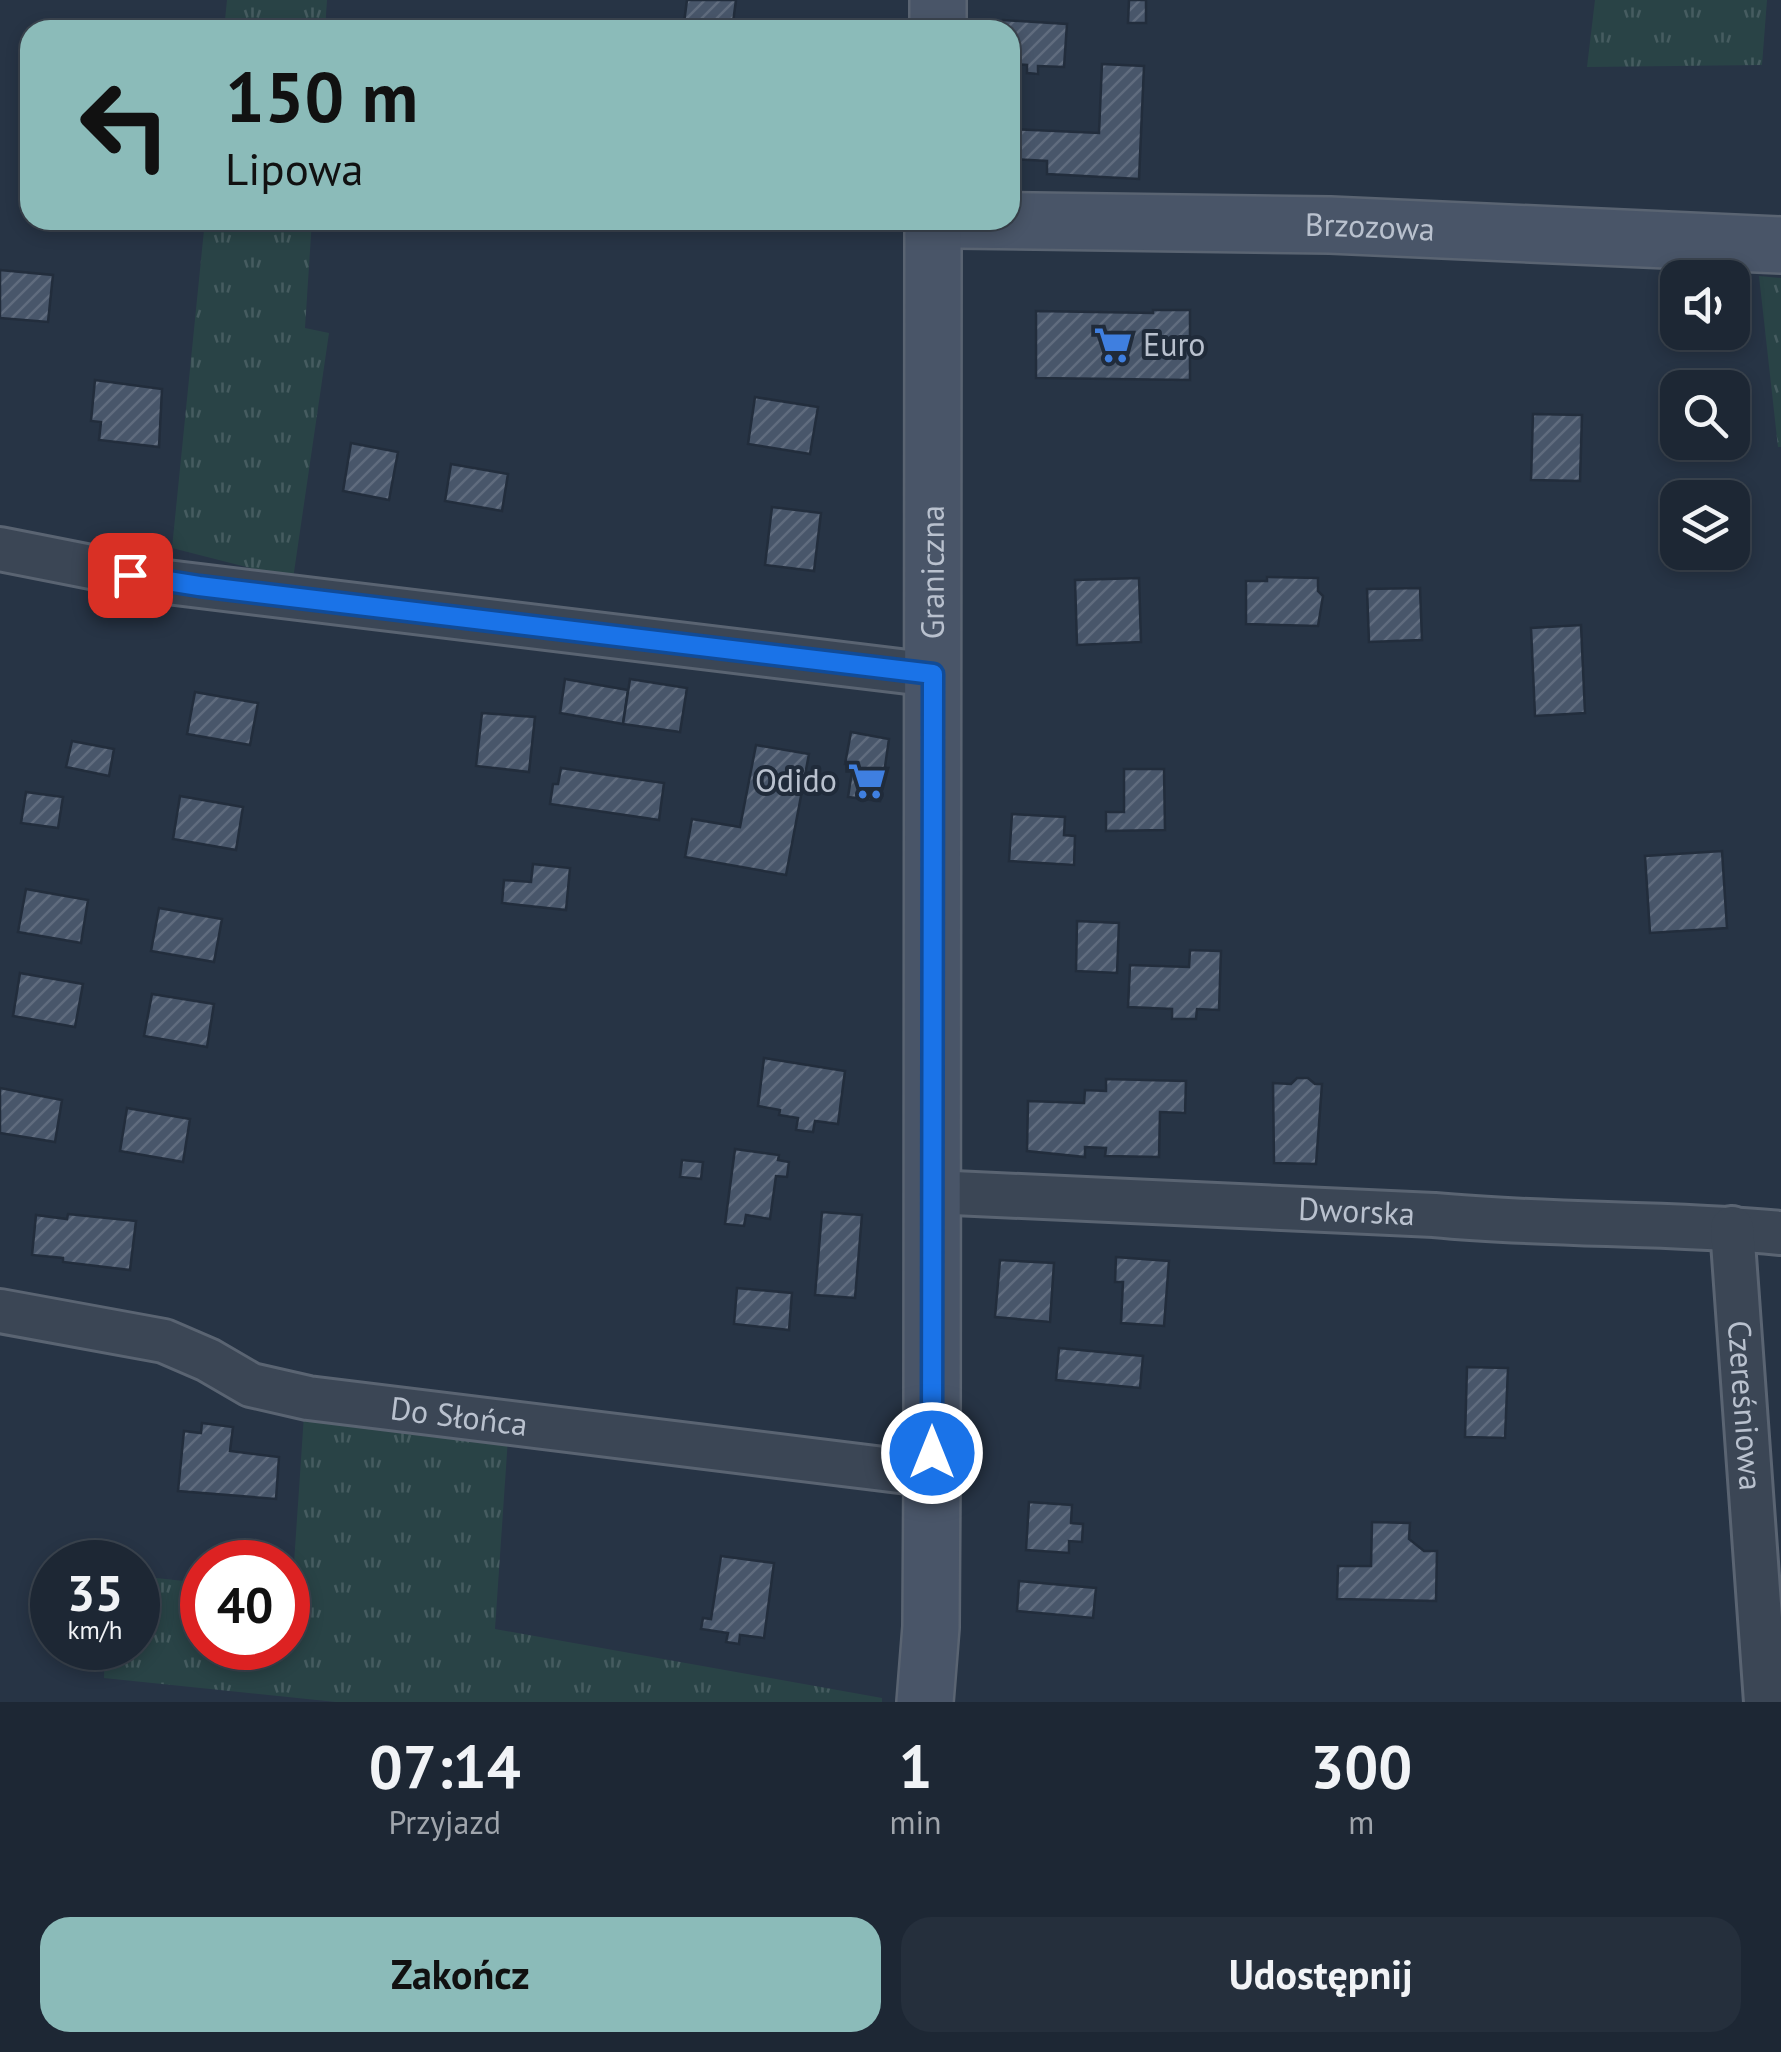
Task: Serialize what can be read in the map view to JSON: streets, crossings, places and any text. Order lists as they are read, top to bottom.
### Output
{
  "streets": {
    "street": [
      "Brzozowa",
      "Graniczna",
      "Dworska",
      "Czereśniowa",
      "Do Słońca"
    ]
  },
  "crossings": [
    ["Graniczna", "Dworska"],
    ["Graniczna", "Do Słońca"],
    ["Dworska", "Czereśniowa"]
  ],
  "places": {
    "supermarket": ["Euro", "Odido"]
  },
  "page": {
    "turn": ["150 m", "Lipowa"],
    "speed": "35 km/h",
    "limit": "40",
    "eta": [
      "07:14",
      "Przyjazd",
      "1",
      "min",
      "300",
      "m"
    ],
    "buttons": ["Zakończ", "Udostępnij"]
  }
}
